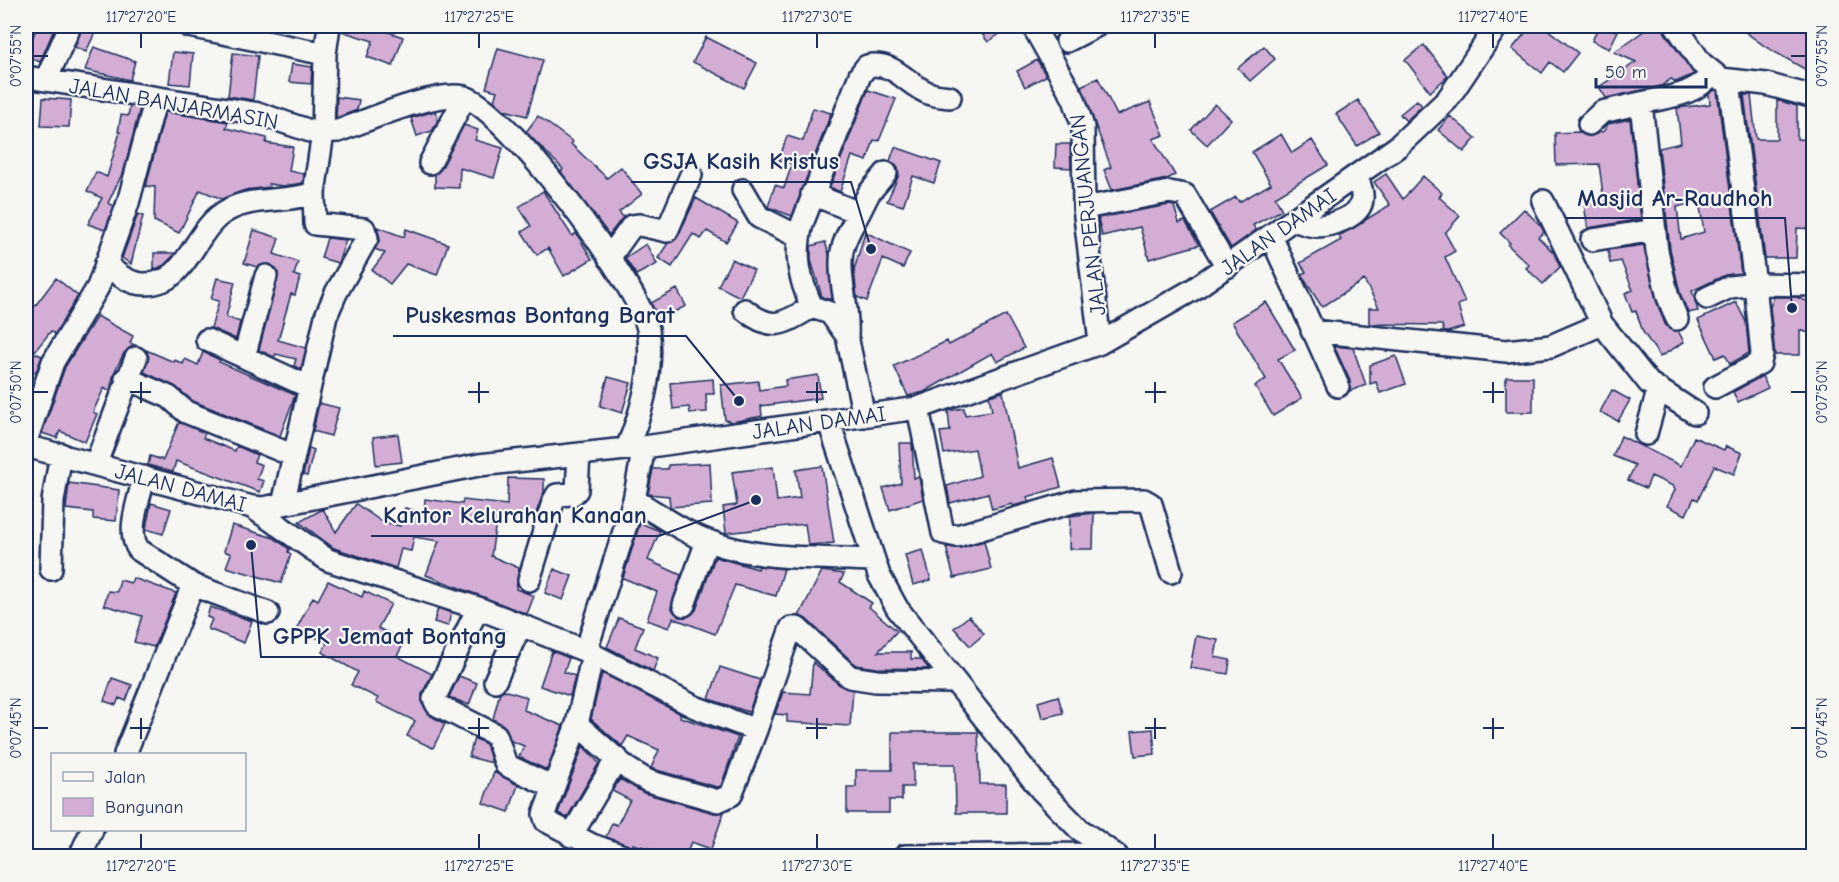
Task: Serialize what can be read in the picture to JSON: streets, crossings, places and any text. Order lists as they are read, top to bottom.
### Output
{
  "streets": {
    "street": ["JALAN BANJARMASIN", "JALAN PERJUANGAN", "JALAN DAMAI"]
  },
  "crossings": [
    ["JALAN PERJUANGAN", "JALAN DAMAI"]
  ],
  "places": [
    "GSJA Kasih Kristus",
    "Masjid Ar-Raudhoh",
    "Puskesmas Bontang Barat",
    "Kantor Kelurahan Kanaan",
    "GPPK Jemaat Bontang"
  ],
  "legend": ["Jalan", "Bangunan"],
  "scale_bar": "50 m",
  "coordinates": [
    "117°27'20\"E",
    "117°27'25\"E",
    "117°27'30\"E",
    "117°27'35\"E",
    "117°27'40\"E",
    "0°07'55\"N",
    "0°07'50\"N",
    "0°07'45\"N"
  ]
}
